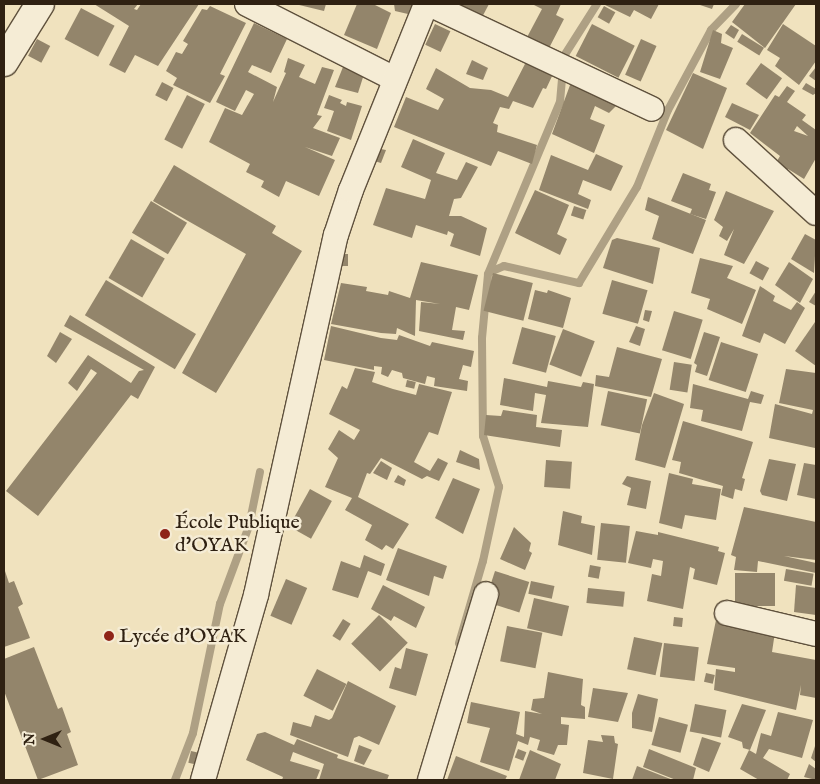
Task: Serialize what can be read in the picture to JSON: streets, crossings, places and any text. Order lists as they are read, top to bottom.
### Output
{
  "places": ["École Publique d'OYAK", "Lycée d'OYAK"],
  "north": "left"
}
